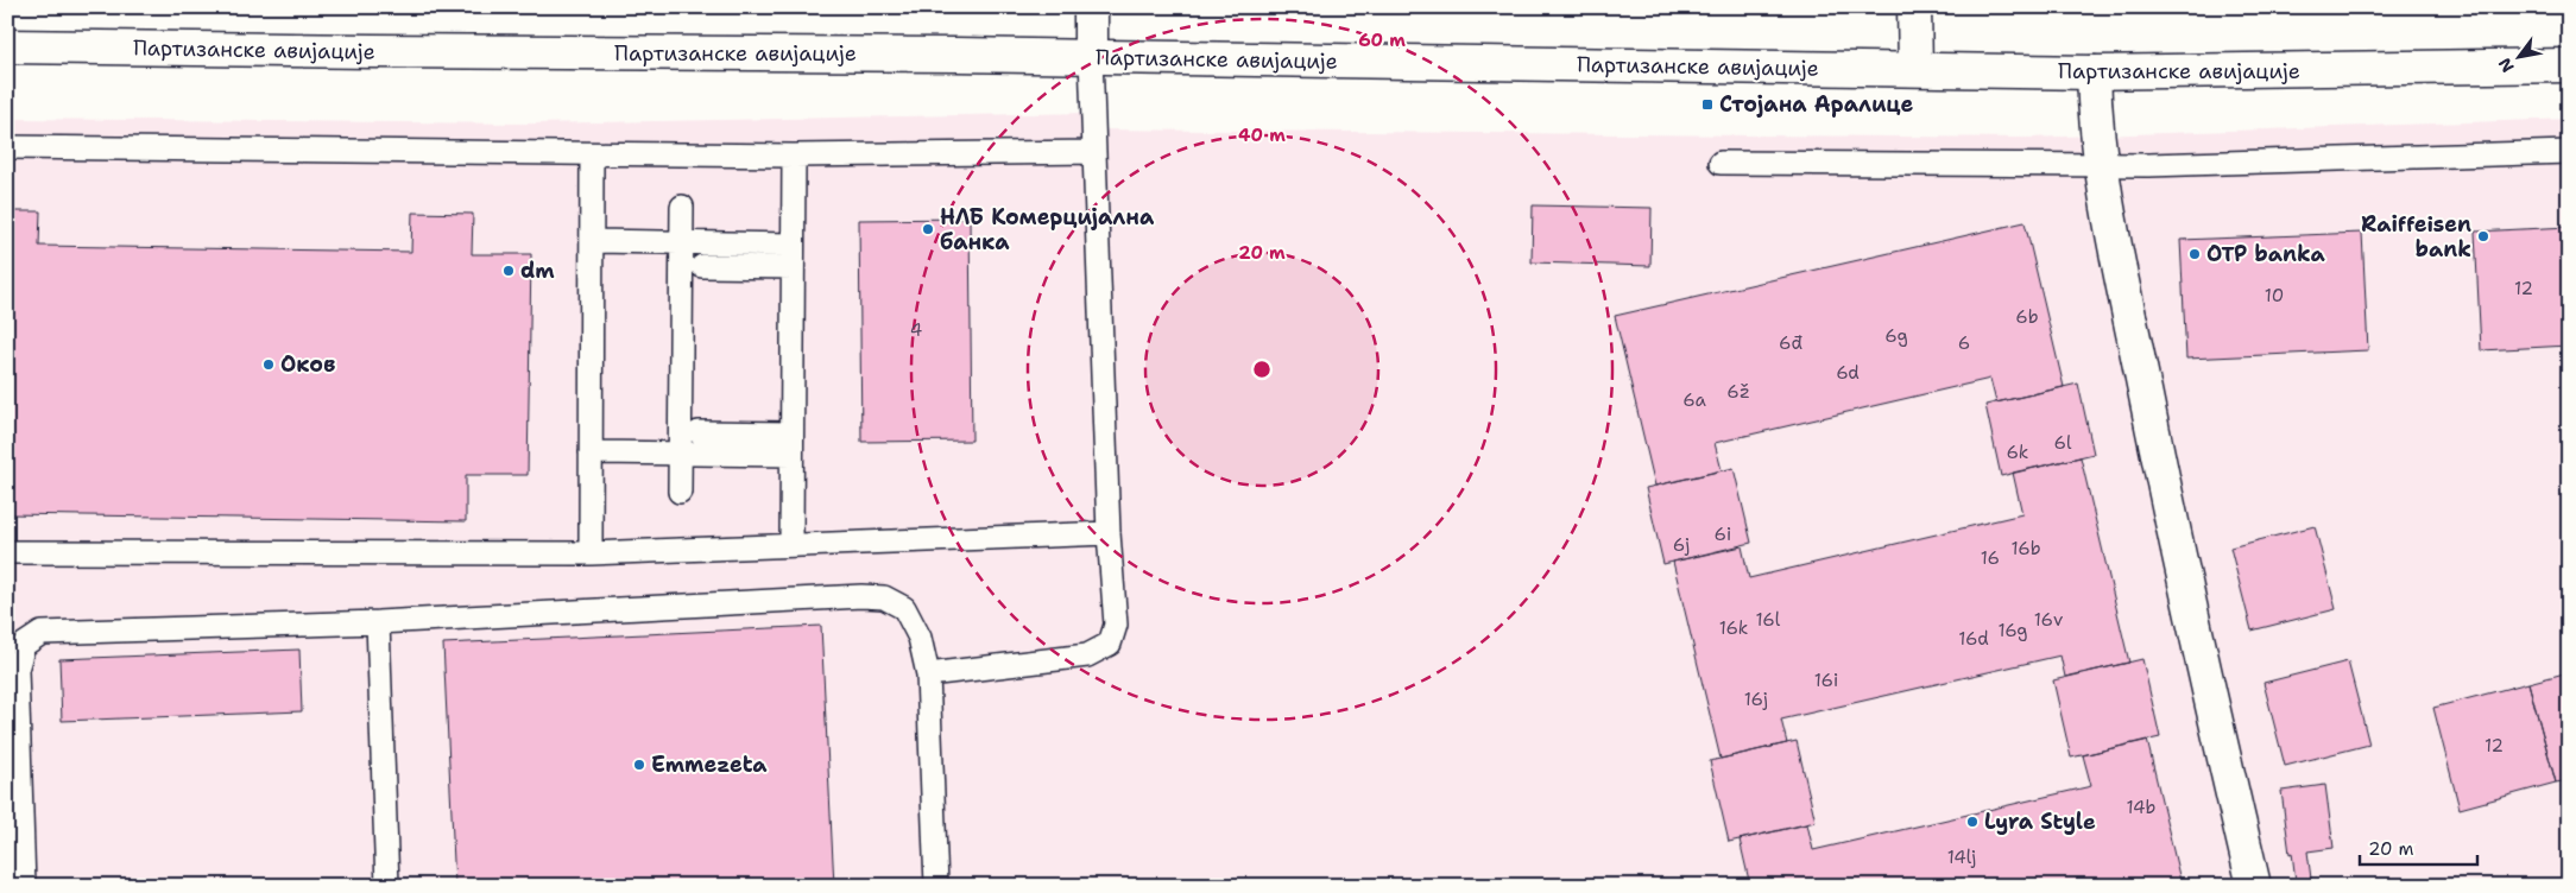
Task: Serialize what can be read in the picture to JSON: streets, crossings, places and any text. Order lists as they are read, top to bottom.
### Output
{
  "streets": {
    "main road": ["Партизанске авијације"]
  },
  "places": {
    "transit": ["Стојана Аралице"],
    "other": [
      "НЛБ Комерцијална банка",
      "Raiffeisen bank",
      "OTP banka",
      "dm",
      "Оков",
      "Emmezeta",
      "Lyra Style"
    ]
  },
  "house_numbers": [
    "12",
    "10",
    "6b",
    "4",
    "6g",
    "6đ",
    "6",
    "6d",
    "6ž",
    "6a",
    "6l",
    "6k",
    "6i",
    "6j",
    "16b",
    "16",
    "16l",
    "16v",
    "16k",
    "16g",
    "16d",
    "16i",
    "16j",
    "12",
    "14b",
    "14lj"
  ],
  "scale_bar": "20 m",
  "north": "bottom left",
  "rings": ["60 m", "40 m", "20 m"]
}
